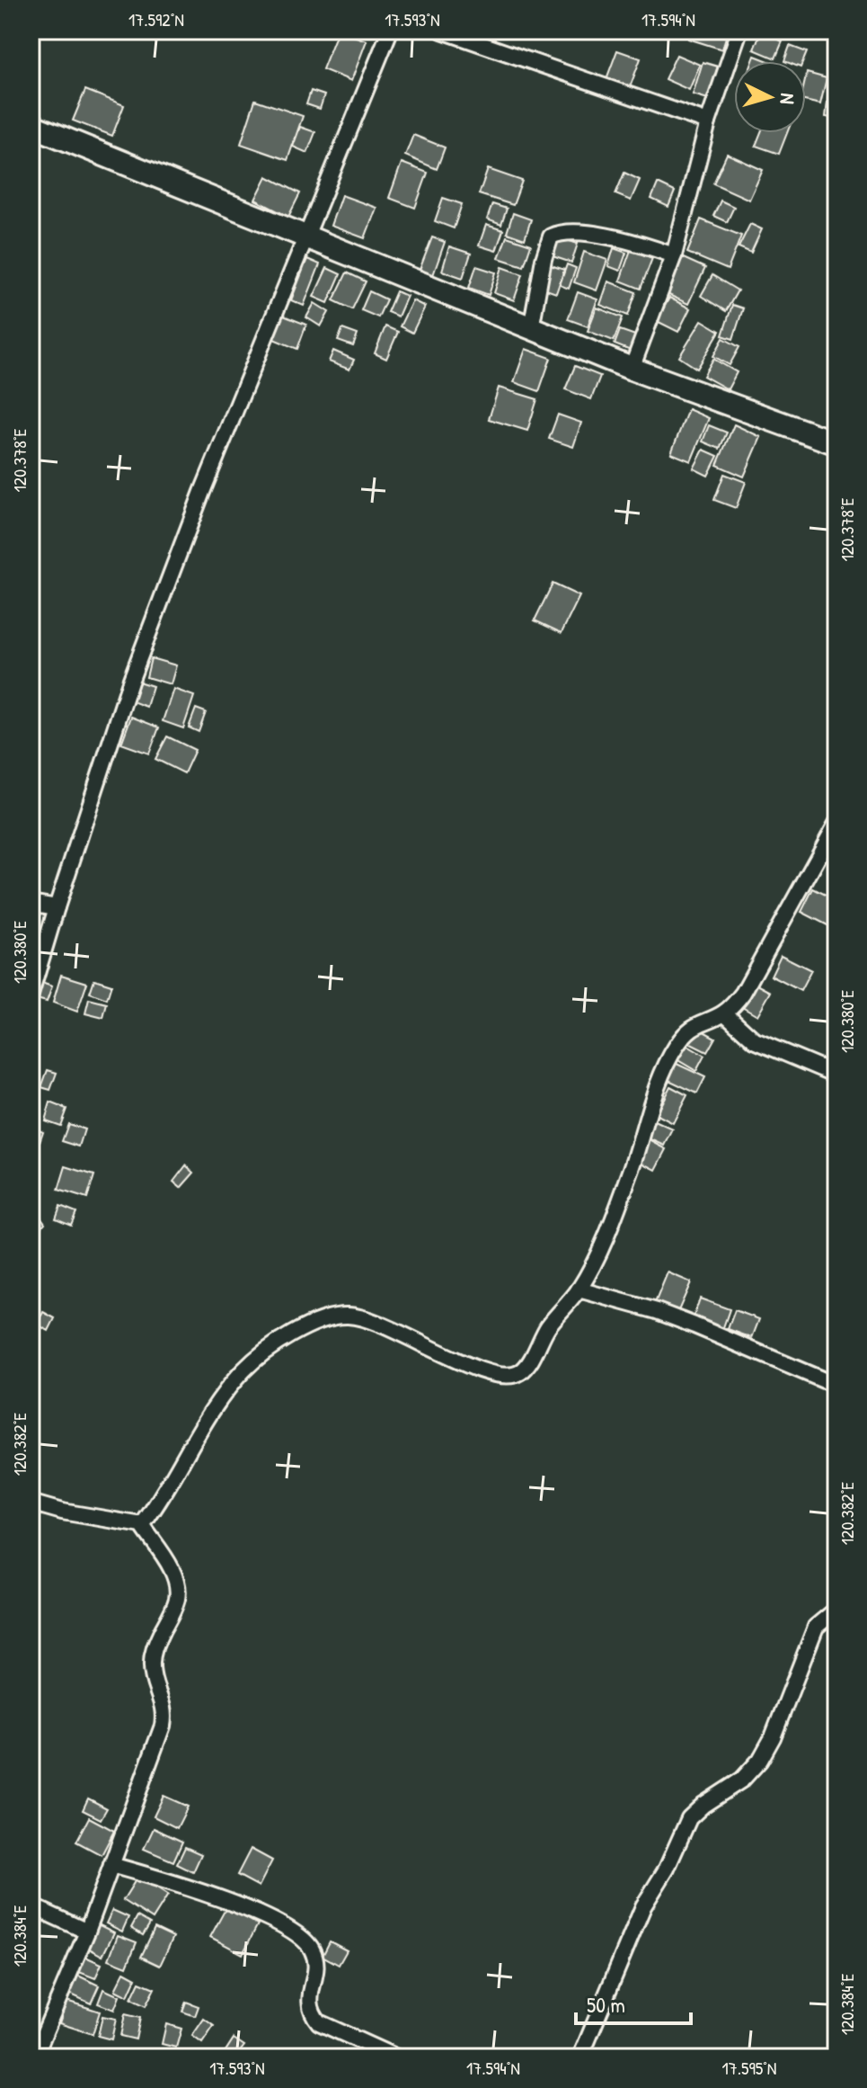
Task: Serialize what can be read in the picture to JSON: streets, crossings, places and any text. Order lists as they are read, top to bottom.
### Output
{
  "scale_bar": "50 m",
  "north": "right",
  "coordinates": [
    "17.592°N",
    "17.593°N",
    "17.594°N",
    "120.378°E",
    "120.380°E",
    "120.382°E",
    "120.384°E",
    "17.595°N"
  ]
}
